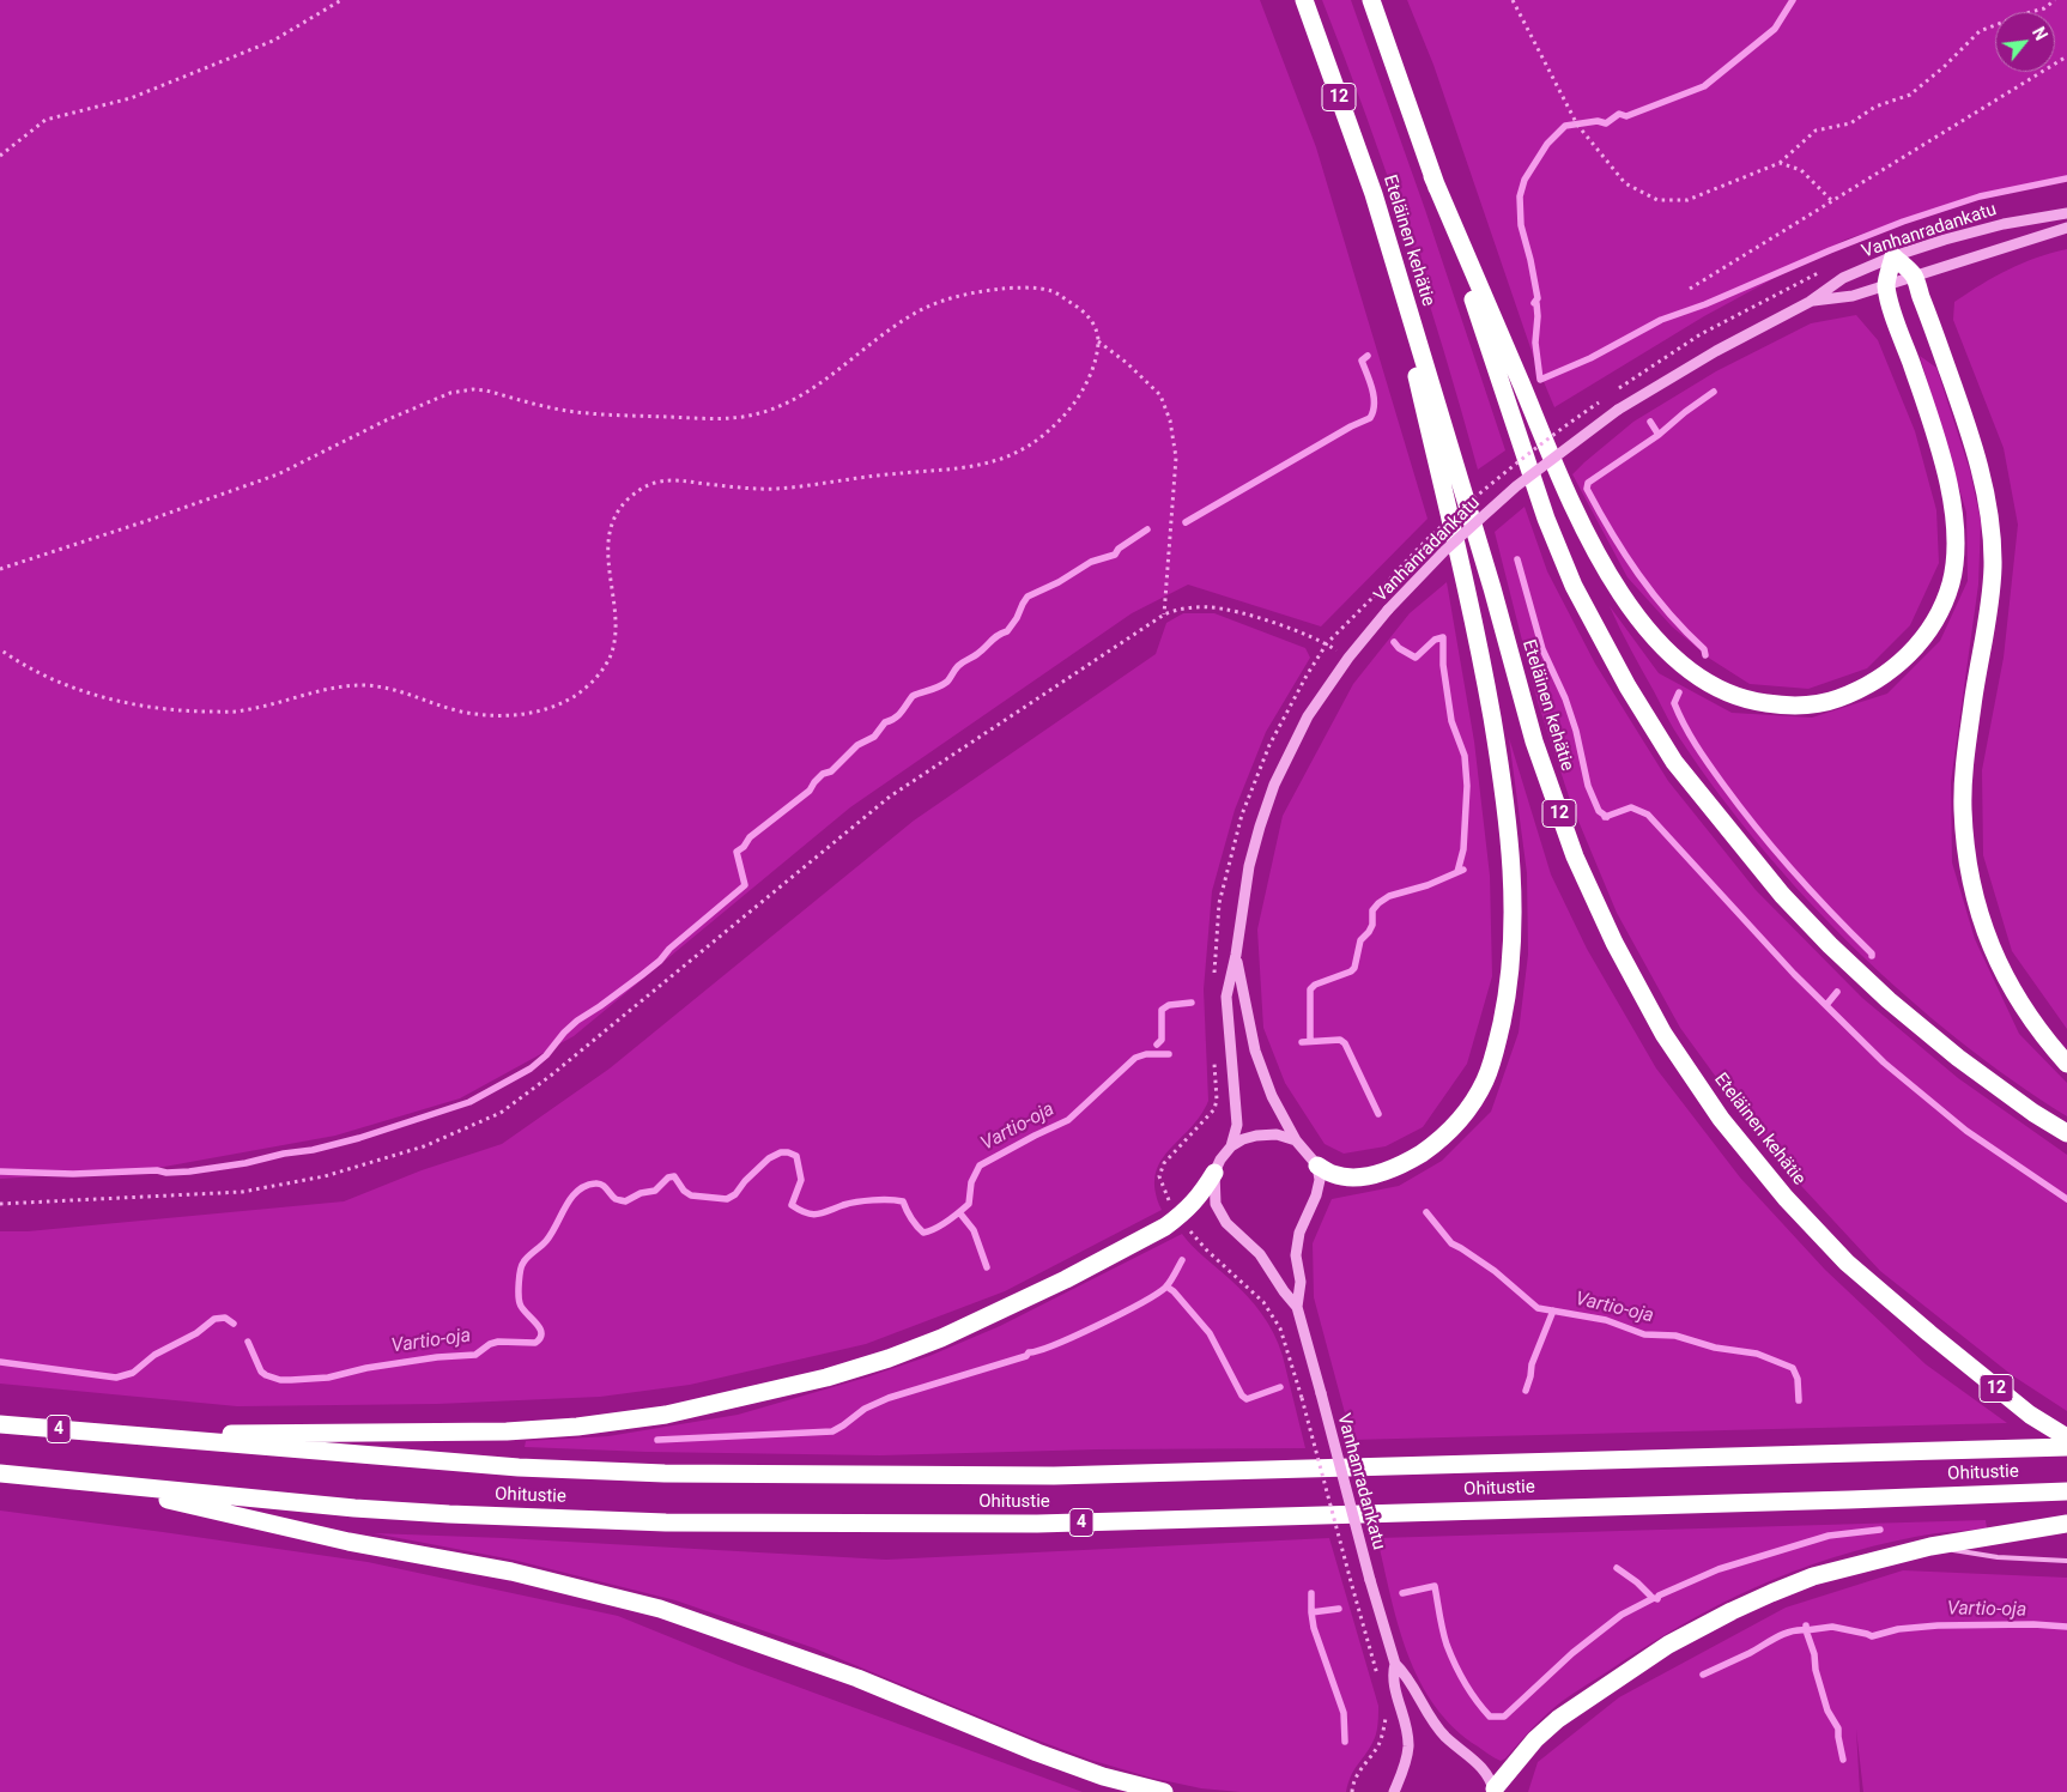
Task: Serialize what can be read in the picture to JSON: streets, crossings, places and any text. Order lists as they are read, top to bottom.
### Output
{
  "streets": {
    "highway": [
      "12",
      "Eteläinen kehätie",
      "4",
      "Ohitustie"
    ],
    "street": ["Vanhanradankatu"]
  },
  "water": ["Vartio-oja"],
  "north": "top right"
}
